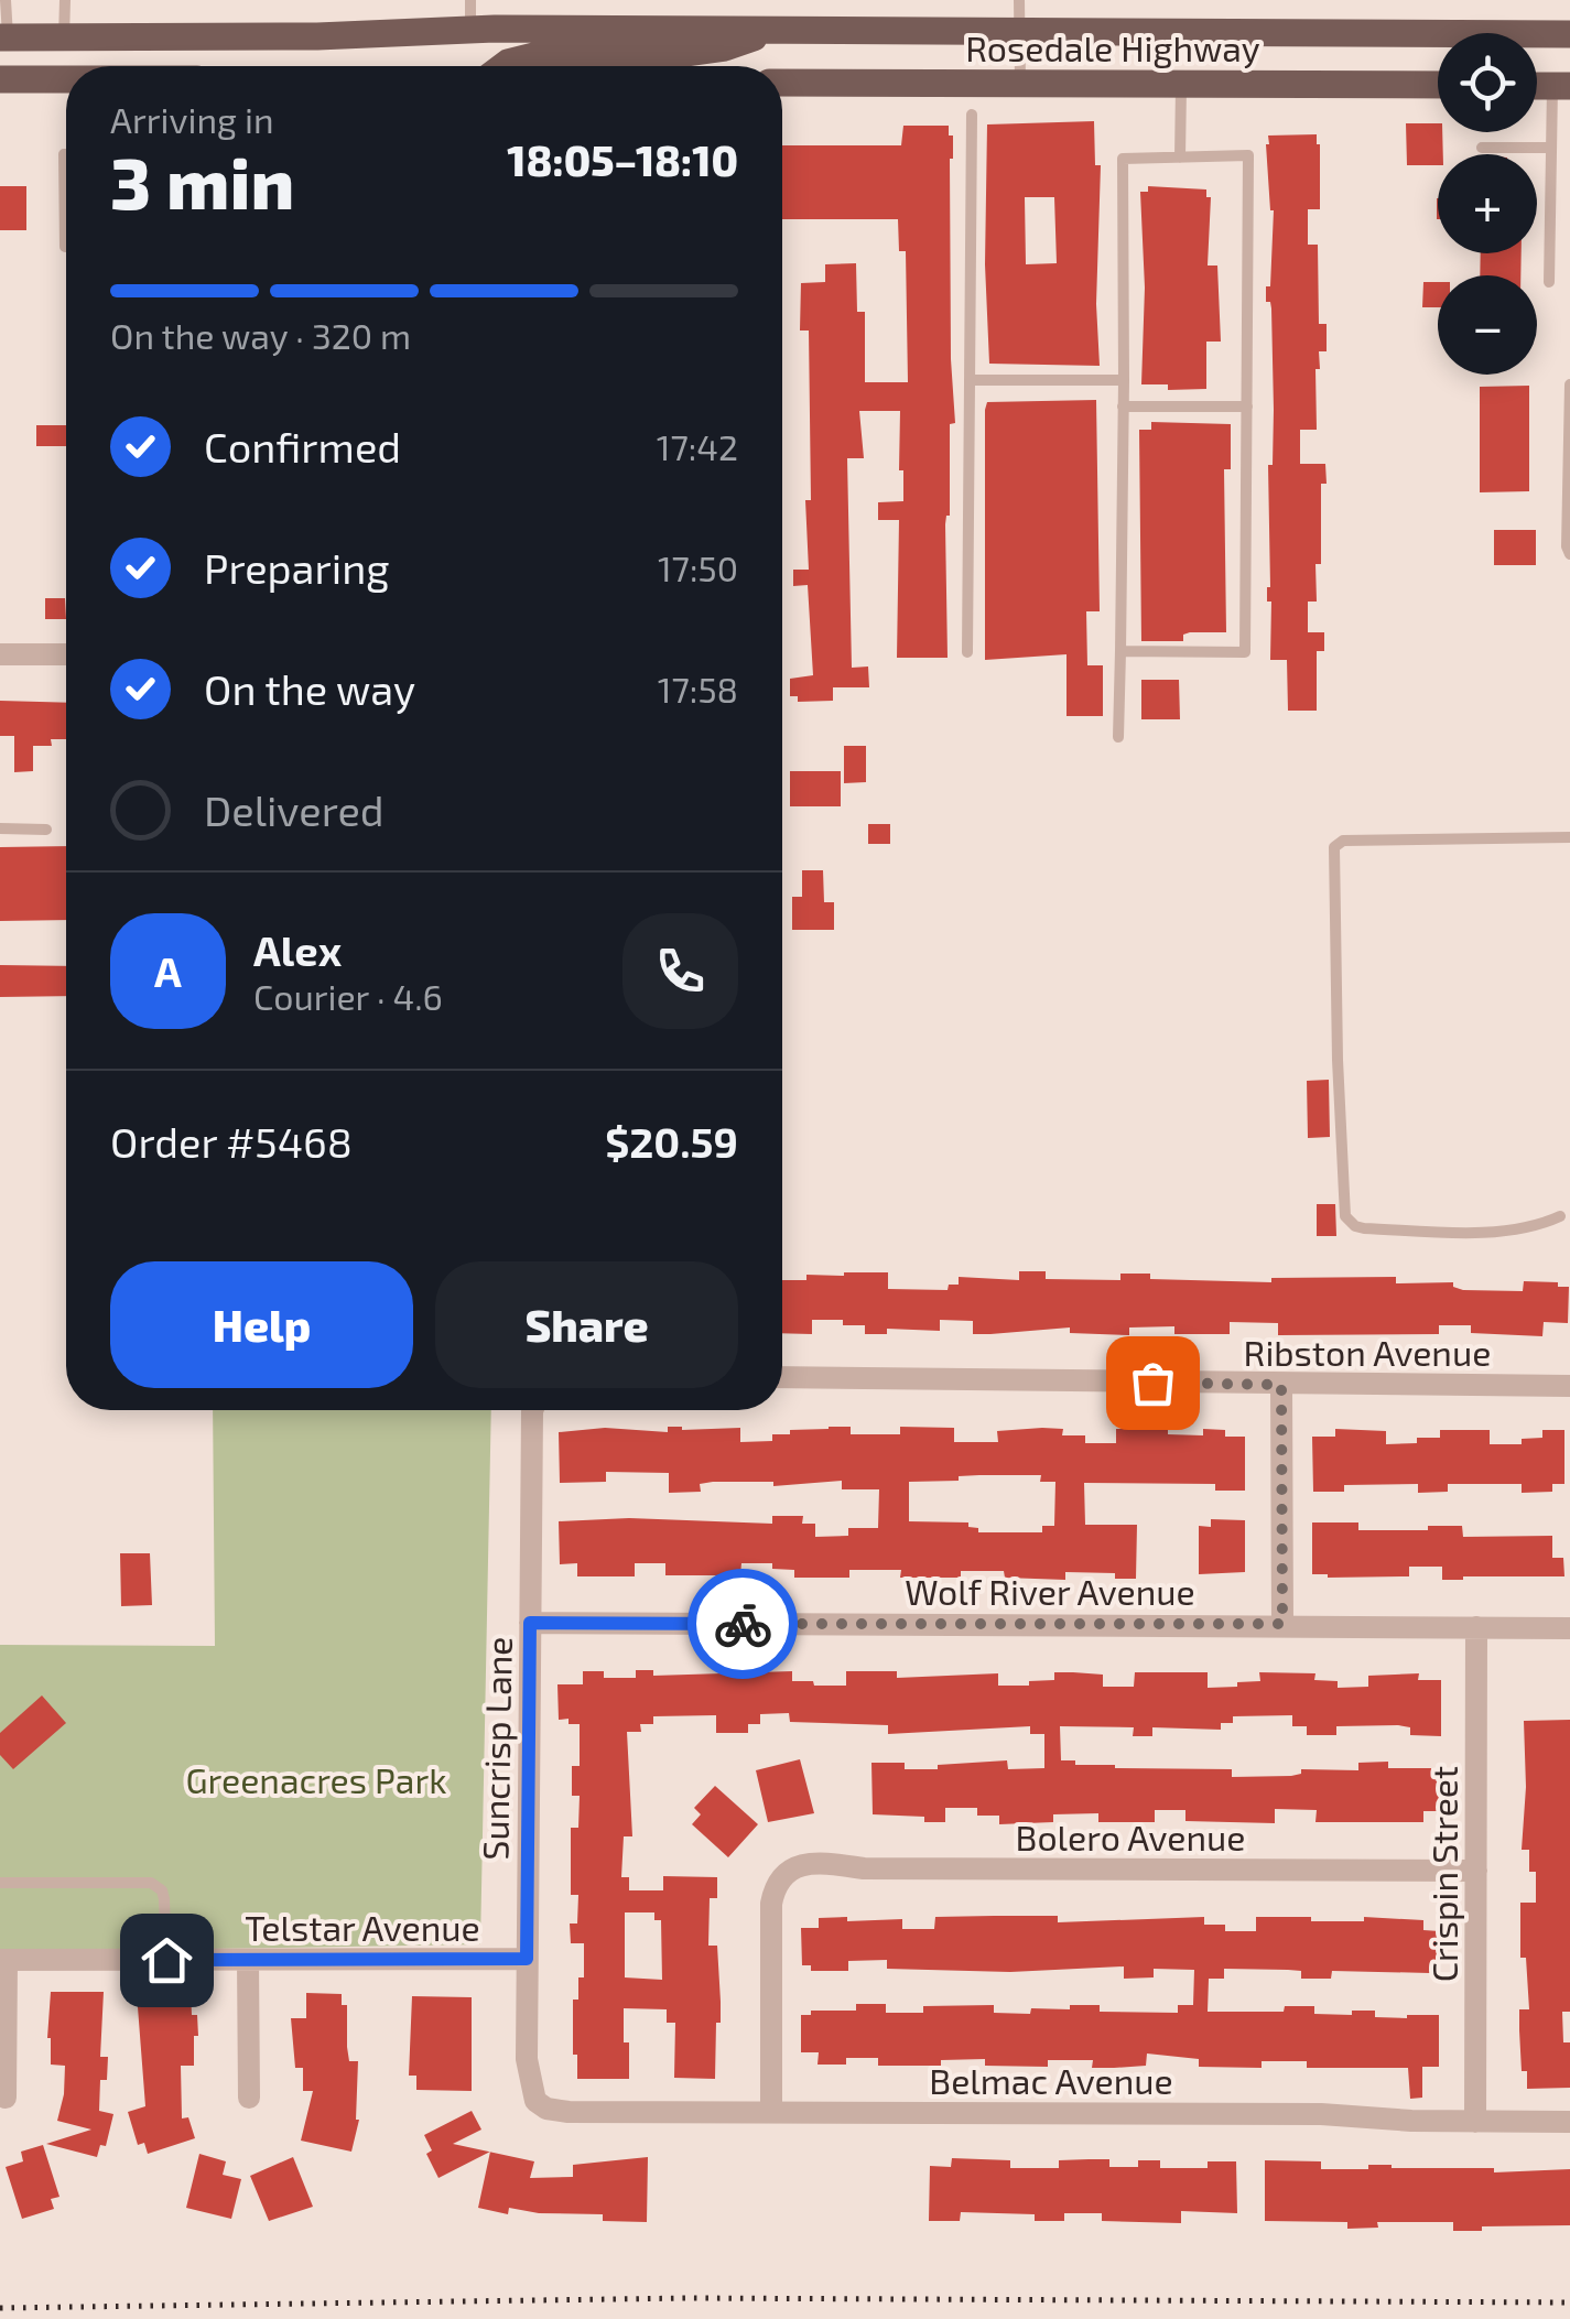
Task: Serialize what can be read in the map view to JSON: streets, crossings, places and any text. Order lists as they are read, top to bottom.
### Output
{
  "streets": {
    "main road": ["Rosedale Highway"],
    "street": [
      "Ribston Avenue",
      "Wolf River Avenue",
      "Suncrisp Lane",
      "Bolero Avenue",
      "Crispin Street",
      "Telstar Avenue",
      "Belmac Avenue"
    ]
  },
  "crossings": [
    ["Wolf River Avenue", "Suncrisp Lane"],
    ["Wolf River Avenue", "Crispin Street"],
    ["Suncrisp Lane", "Telstar Avenue"],
    ["Suncrisp Lane", "Belmac Avenue"],
    ["Bolero Avenue", "Crispin Street"],
    ["Bolero Avenue", "Belmac Avenue"],
    ["Crispin Street", "Belmac Avenue"]
  ],
  "parks": ["Greenacres Park"],
  "page": {
    "map_buttons": ["+", "−"],
    "heading": ["3 min", "Arriving in", "18:05–18:10"],
    "panel": [
      "Alex",
      "Courier · 4.6",
      "Order #5468",
      "$20.59"
    ],
    "bar": "On the way · 320 m",
    "list": [
      ["Confirmed", "17:42"],
      ["Preparing", "17:50"],
      ["On the way", "17:58"],
      "Delivered"
    ],
    "round": "A",
    "buttons": ["Help", "Share"]
  }
}
